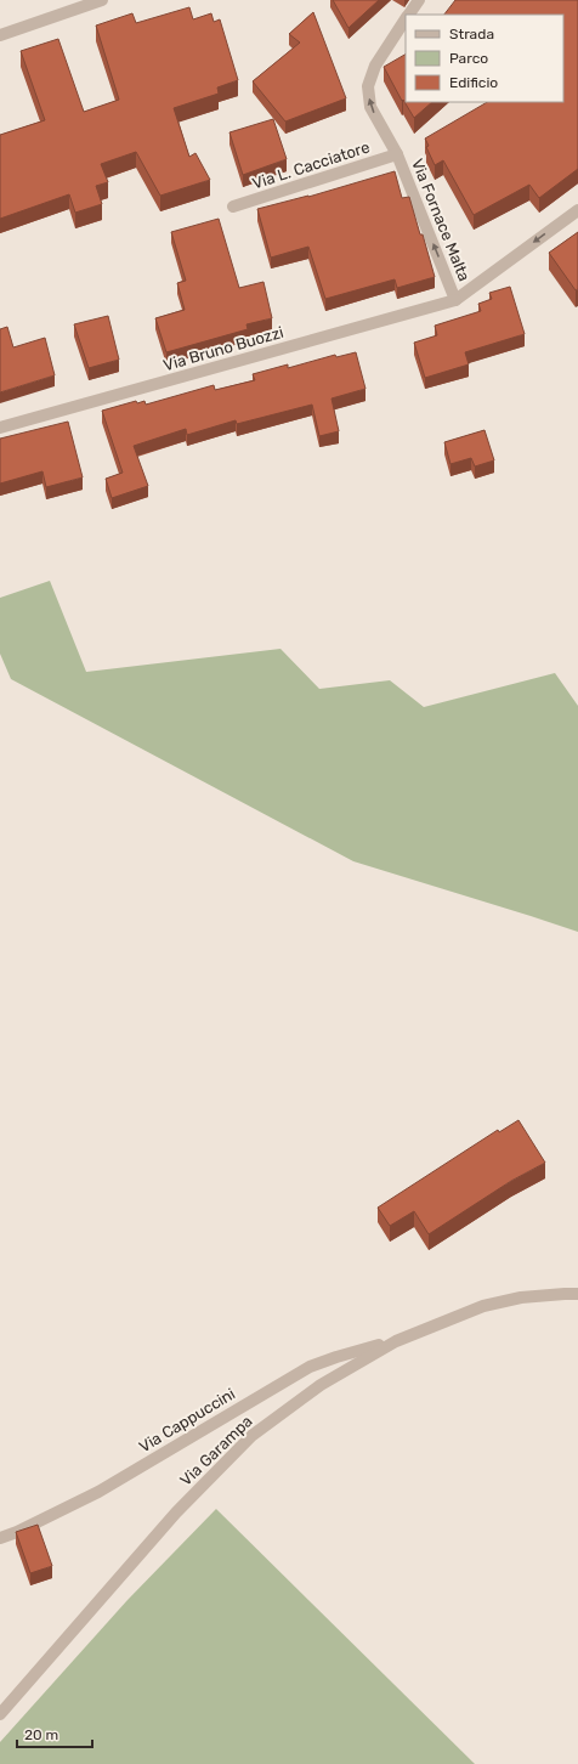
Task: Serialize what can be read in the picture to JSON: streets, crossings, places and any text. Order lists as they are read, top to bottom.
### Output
{
  "streets": {
    "street": [
      "Via L. Cacciatore",
      "Via Fornace Malta",
      "Via Bruno Buozzi",
      "Via Cappuccini",
      "Via Garampa"
    ]
  },
  "crossings": [
    ["Via L. Cacciatore", "Via Fornace Malta"],
    ["Via Fornace Malta", "Via Bruno Buozzi"],
    ["Via Cappuccini", "Via Garampa"]
  ],
  "legend": ["Strada", "Parco", "Edificio"],
  "scale_bar": "20 m"
}
